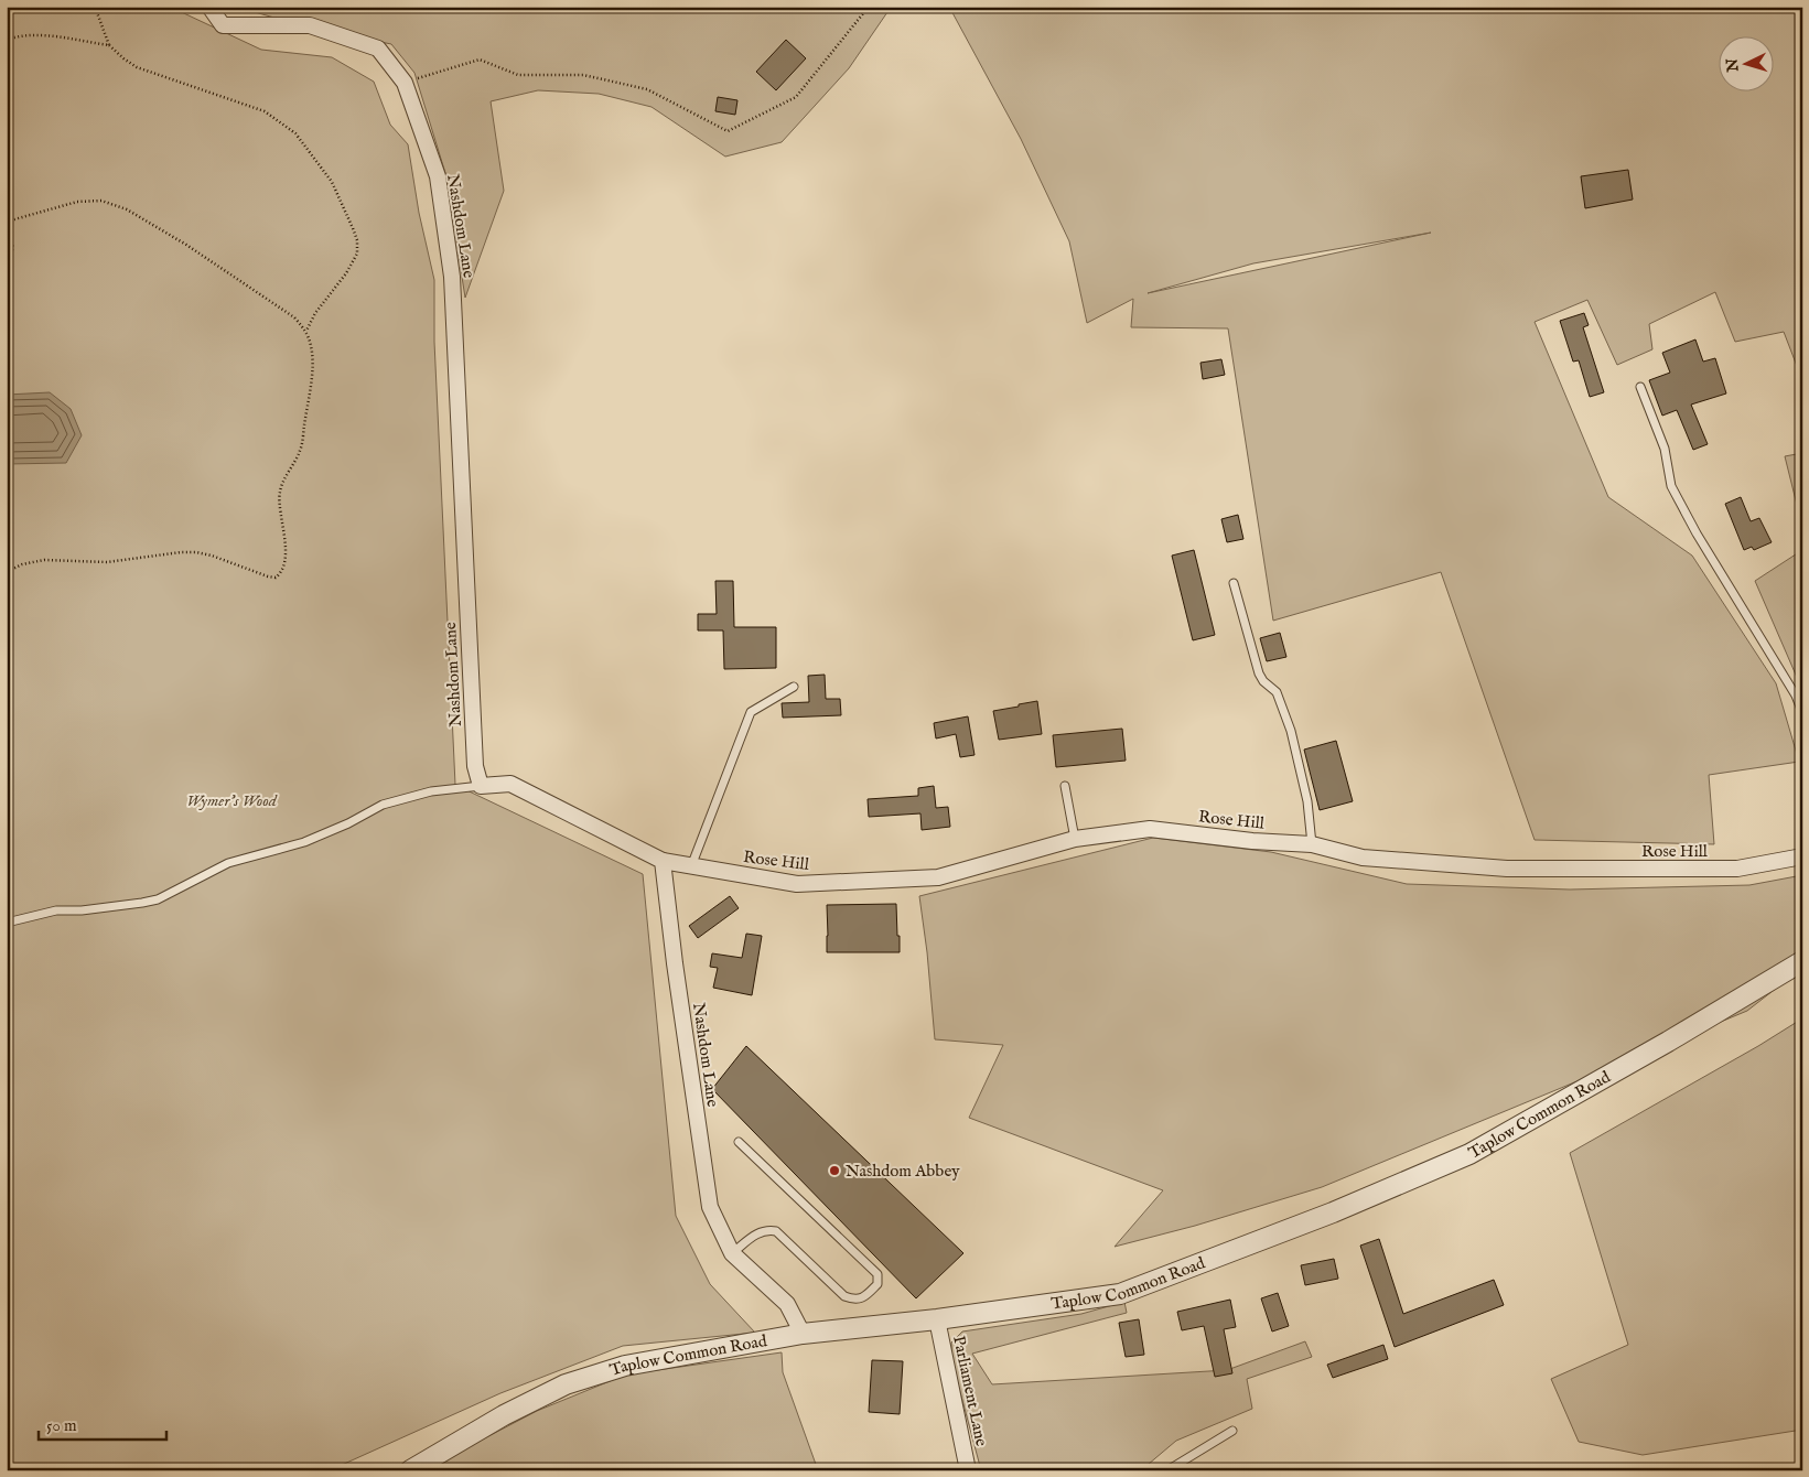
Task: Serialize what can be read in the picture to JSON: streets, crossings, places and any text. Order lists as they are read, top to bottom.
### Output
{
  "streets": {
    "street": [
      "Nashdom Lane",
      "Rose Hill",
      "Taplow Common Road",
      "Parliament Lane"
    ]
  },
  "crossings": [
    ["Nashdom Lane", "Rose Hill"],
    ["Nashdom Lane", "Taplow Common Road"],
    ["Taplow Common Road", "Parliament Lane"]
  ],
  "parks": ["Wymer's Wood"],
  "places": ["Nashdom Abbey"],
  "scale_bar": "50 m",
  "north": "left"
}
